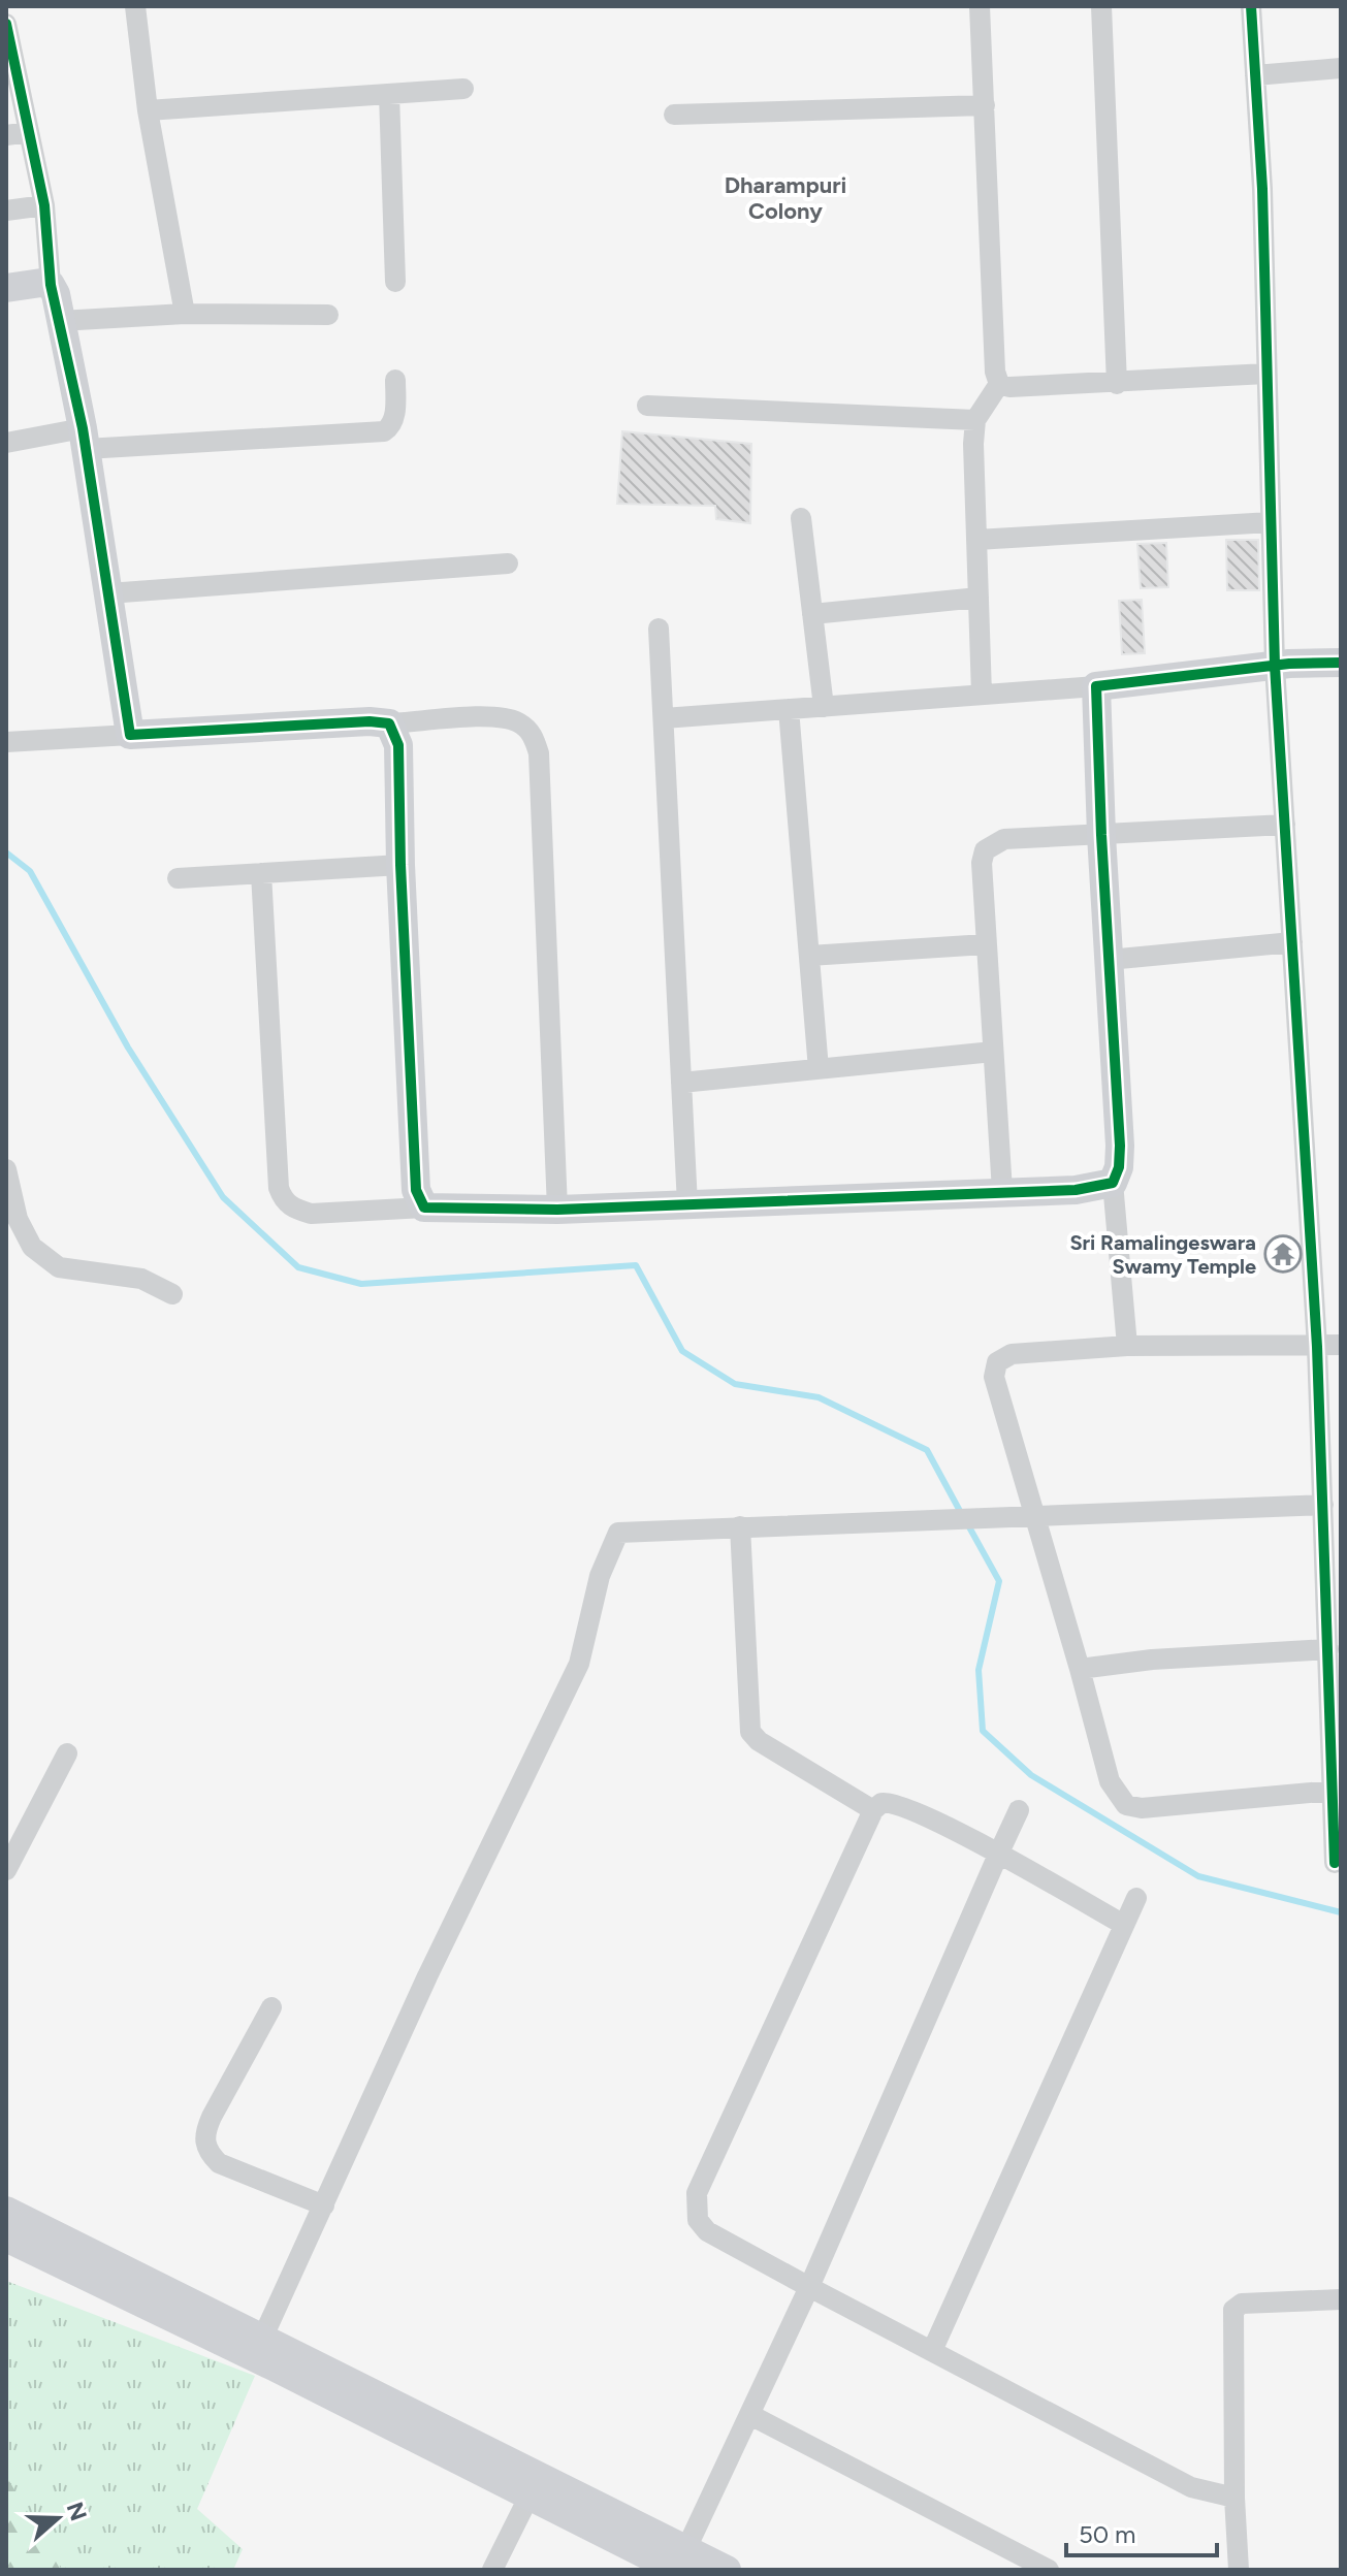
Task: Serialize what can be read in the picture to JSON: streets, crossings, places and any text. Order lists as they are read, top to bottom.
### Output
{
  "districts": ["Dharampuri Colony"],
  "places": {
    "temple": ["Sri Ramalingeswara Swamy Temple"]
  },
  "scale_bar": "50 m",
  "north": "right"
}
